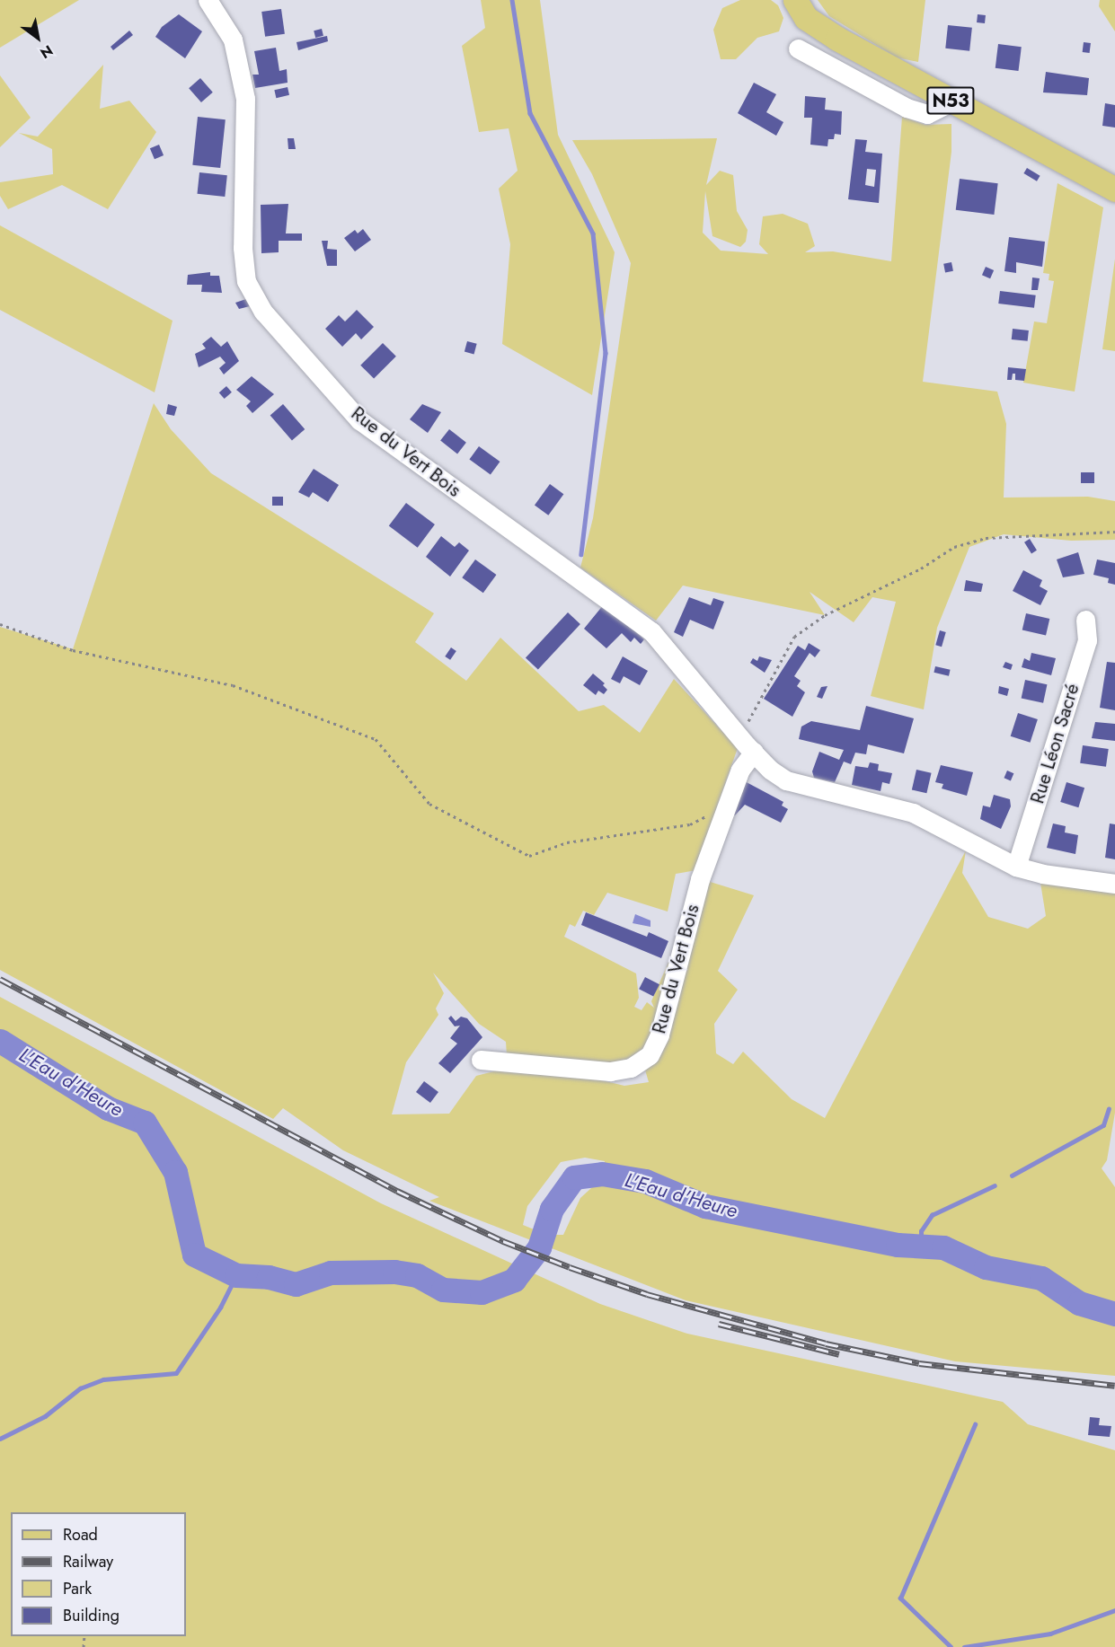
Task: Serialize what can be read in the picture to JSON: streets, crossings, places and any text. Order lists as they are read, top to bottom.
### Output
{
  "streets": {
    "main road": ["N53"],
    "street": ["Rue du Vert Bois", "Rue Léon Sacré"]
  },
  "crossings": [
    ["Rue du Vert Bois", "Rue Léon Sacré"]
  ],
  "water": ["L'Eau d'Heure"],
  "legend": [
    "Road",
    "Railway",
    "Park",
    "Building"
  ],
  "north": "bottom right"
}
